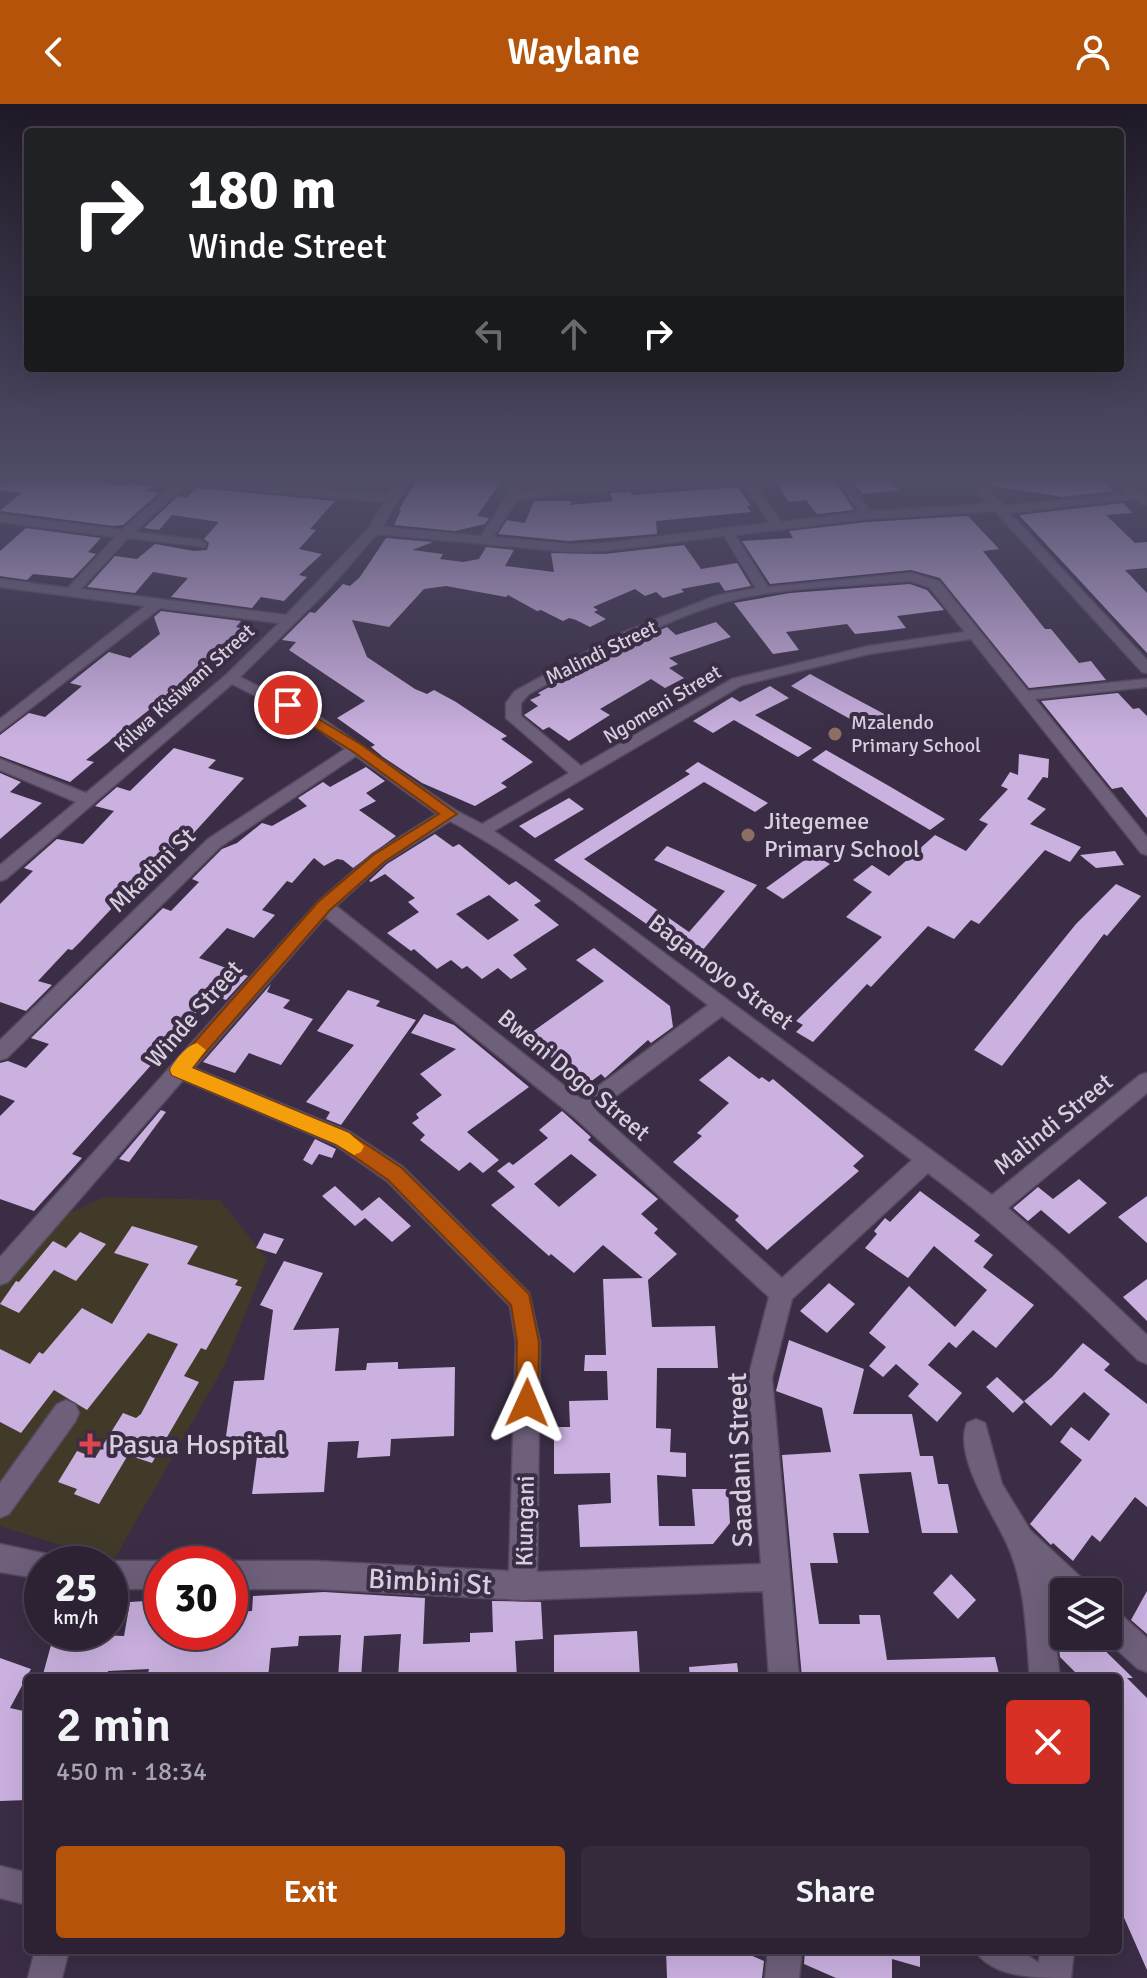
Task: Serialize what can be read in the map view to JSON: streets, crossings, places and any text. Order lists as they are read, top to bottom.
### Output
{
  "streets": {
    "street": [
      "Malindi Street",
      "Kilwa Kisiwani Street",
      "Ngomeni Street",
      "Mkadini St",
      "Bagamoyo Street",
      "Winde Street",
      "Bweni Dogo Street",
      "Saadani Street",
      "Kiungani",
      "Bimbini St"
    ]
  },
  "crossings": [
    ["Malindi Street", "Ngomeni Street"],
    ["Malindi Street", "Bagamoyo Street"],
    ["Kilwa Kisiwani Street", "Bagamoyo Street"],
    ["Ngomeni Street", "Bagamoyo Street"],
    ["Mkadini St", "Bagamoyo Street"],
    ["Bagamoyo Street", "Winde Street"],
    ["Winde Street", "Bweni Dogo Street"],
    ["Winde Street", "Kiungani"],
    ["Bweni Dogo Street", "Saadani Street"],
    ["Saadani Street", "Bimbini St"],
    ["Kiungani", "Bimbini St"]
  ],
  "places": {
    "other": ["Mzalendo Primary School", "Jitegemee Primary School"],
    "health": ["Pasua Hospital"]
  },
  "page": {
    "header": "Waylane",
    "turn": ["180 m", "Winde Street"],
    "speed": "25 km/h",
    "limit": "30",
    "heading": ["2 min", "450 m · 18:34"],
    "buttons": ["Exit", "Share"]
  }
}
